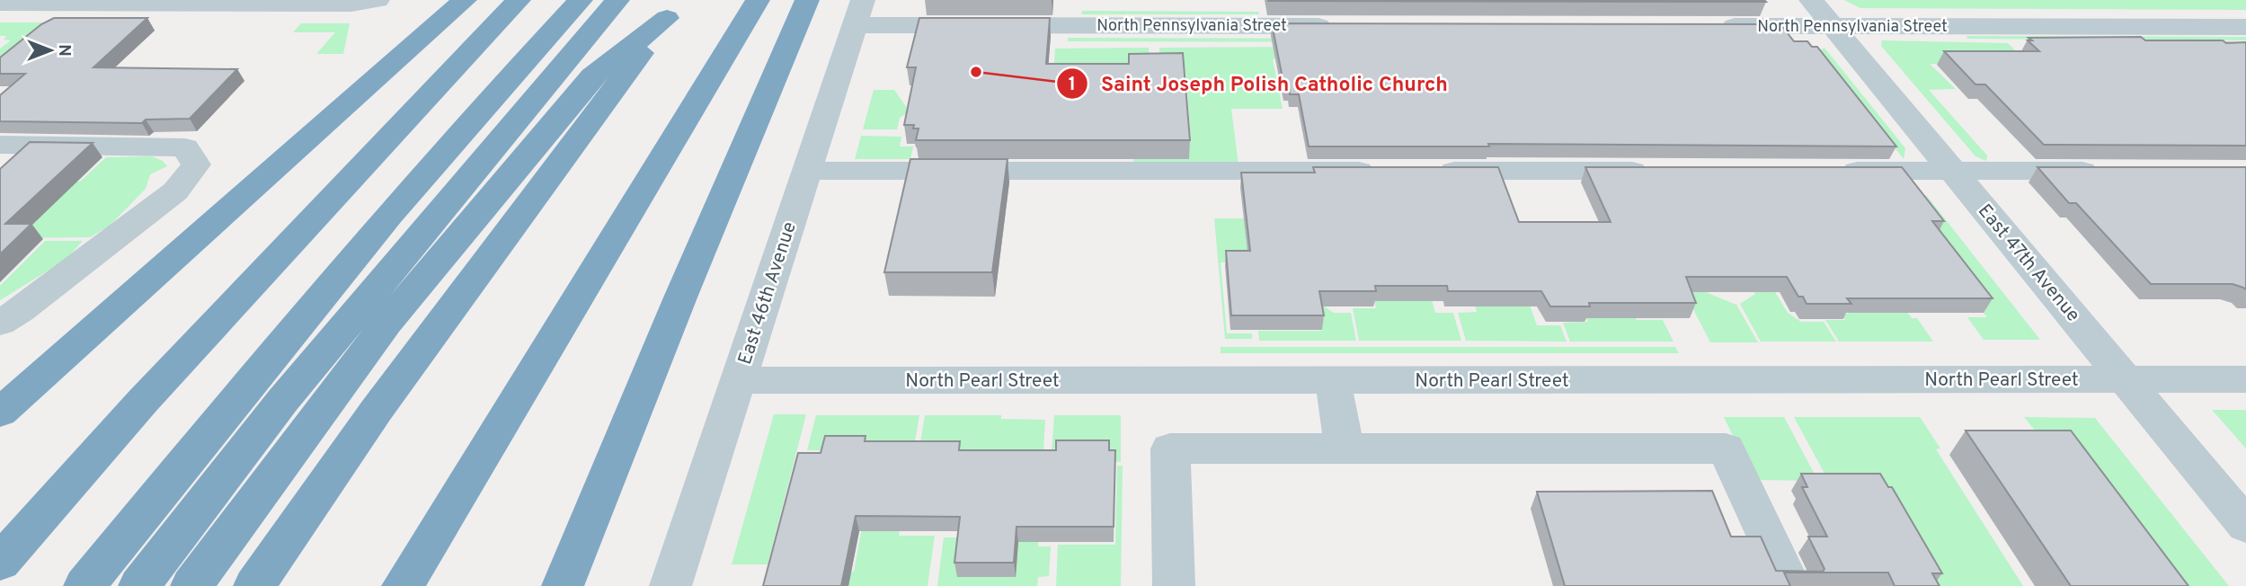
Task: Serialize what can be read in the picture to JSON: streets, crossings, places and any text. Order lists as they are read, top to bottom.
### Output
{
  "streets": {
    "street": [
      "North Pennsylvania Street",
      "East 47th Avenue",
      "East 46th Avenue",
      "North Pearl Street"
    ]
  },
  "crossings": [
    ["North Pennsylvania Street", "East 47th Avenue"],
    ["North Pennsylvania Street", "East 46th Avenue"],
    ["East 47th Avenue", "North Pearl Street"],
    ["East 46th Avenue", "North Pearl Street"]
  ],
  "places": ["Saint Joseph Polish Catholic Church"],
  "north": "right"
}
